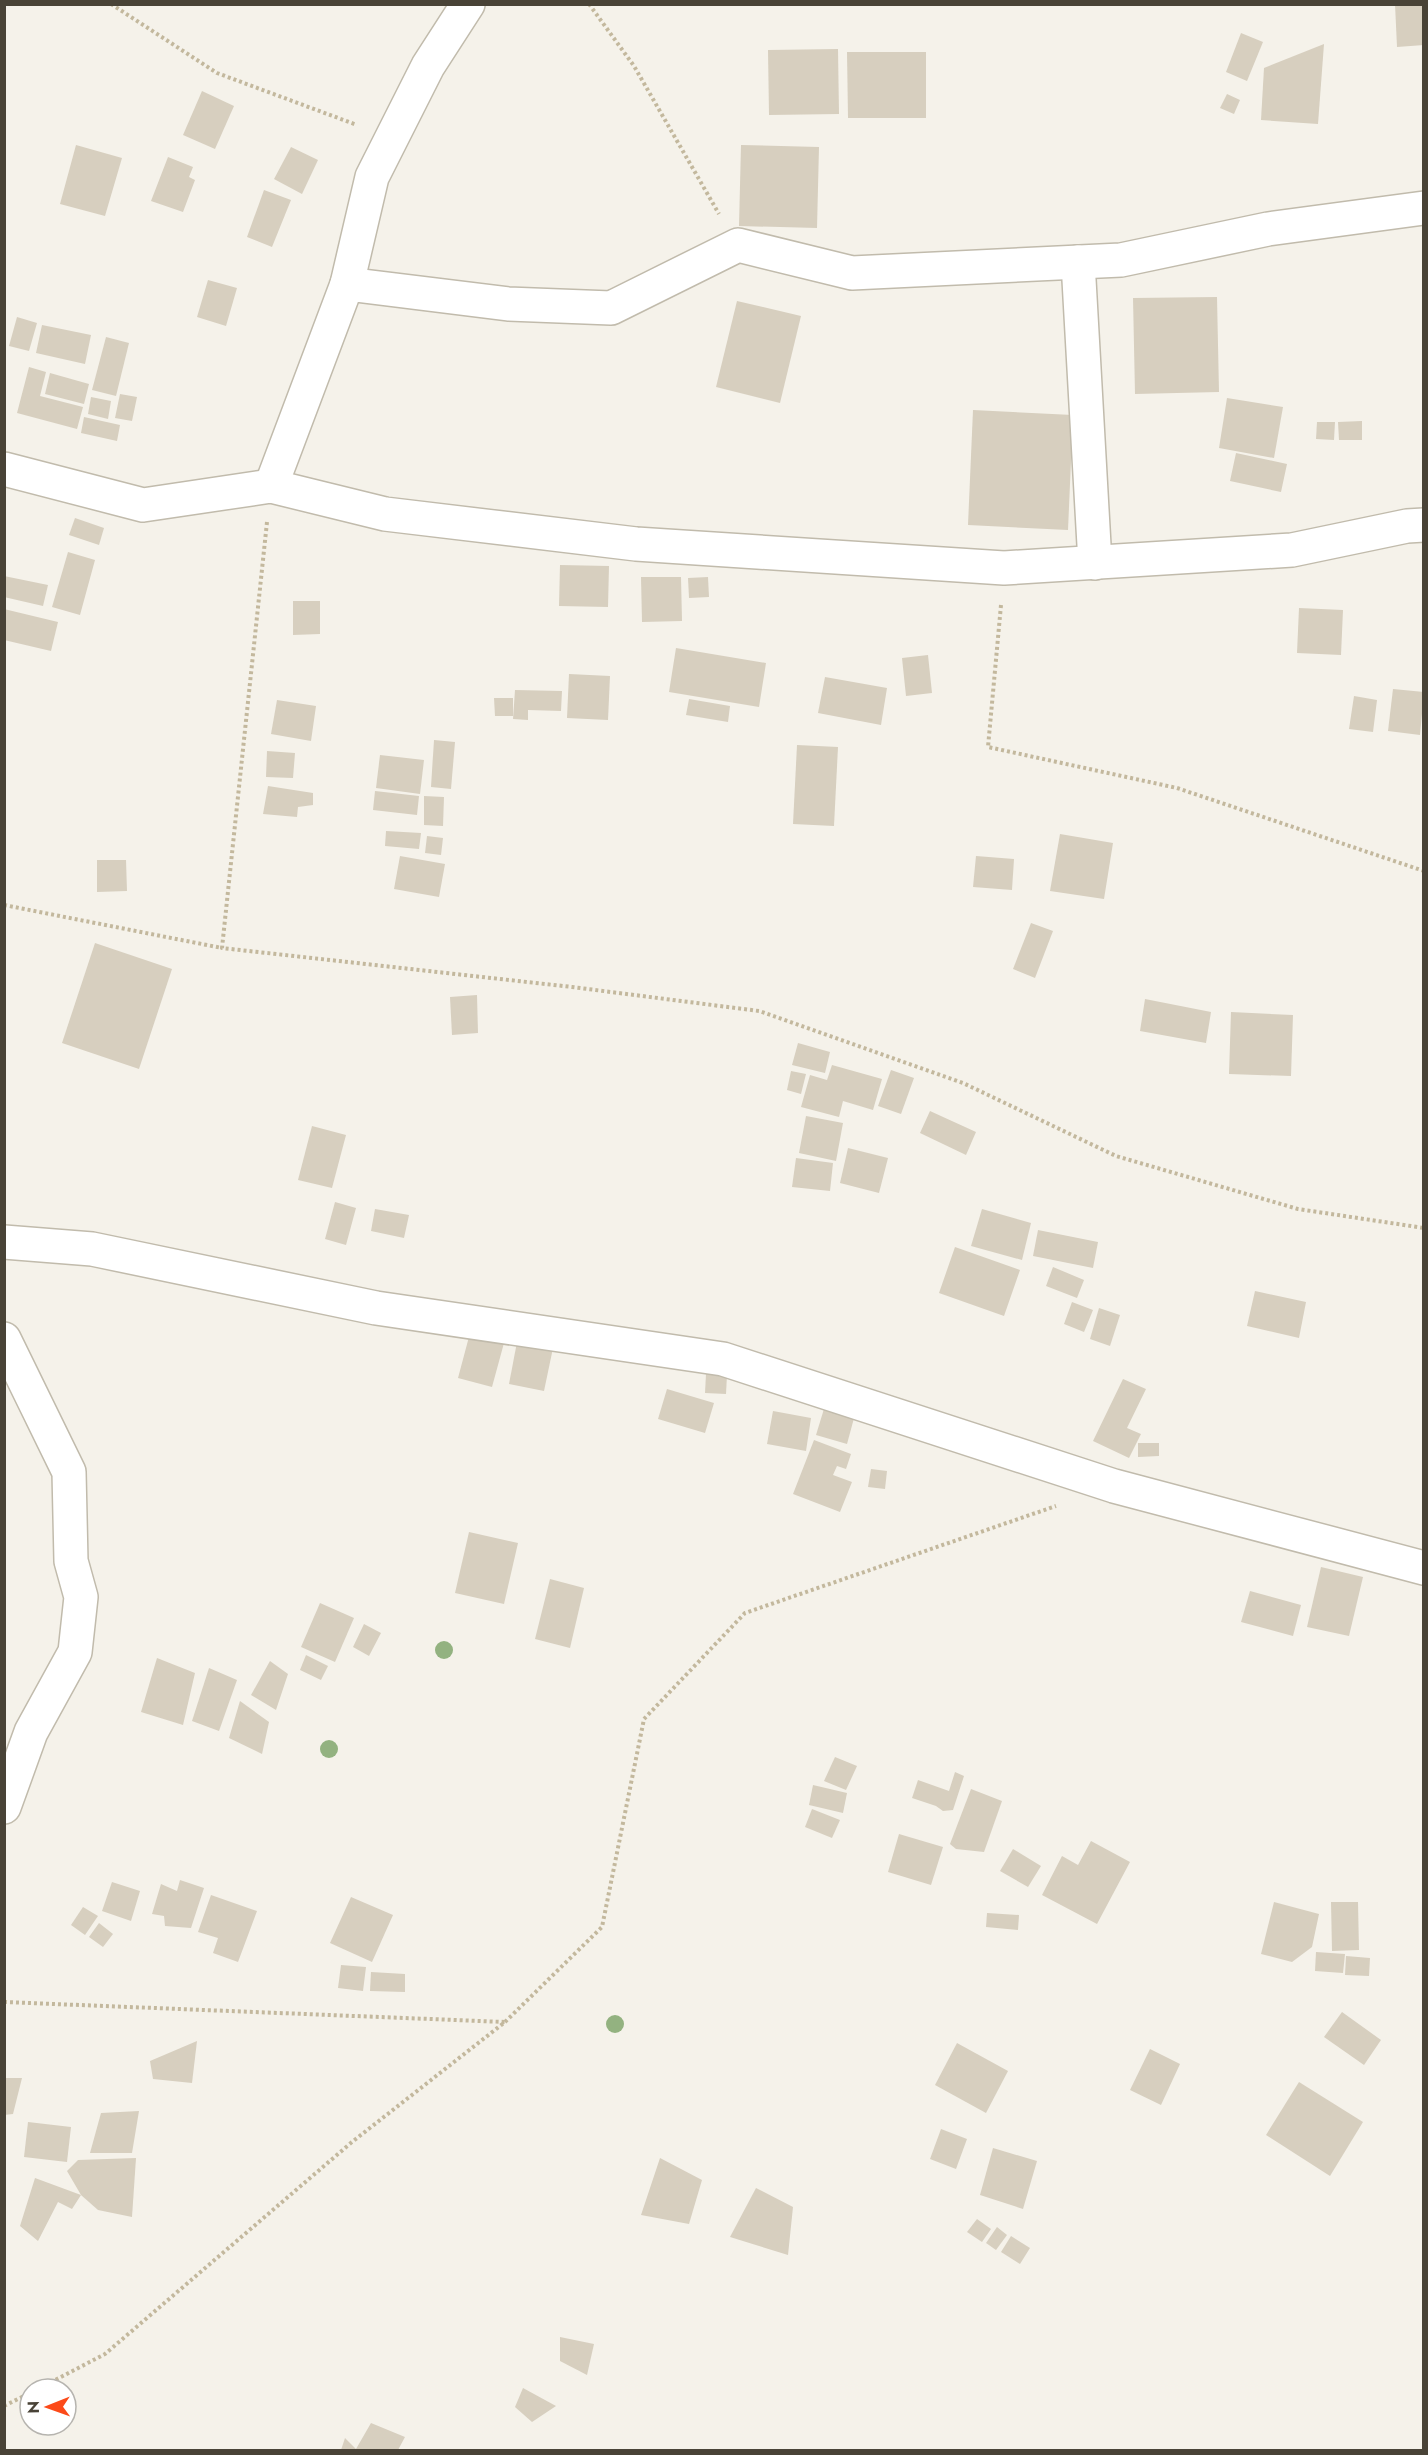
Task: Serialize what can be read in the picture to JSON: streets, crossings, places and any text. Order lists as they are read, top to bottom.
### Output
{
  "north": "left"
}
